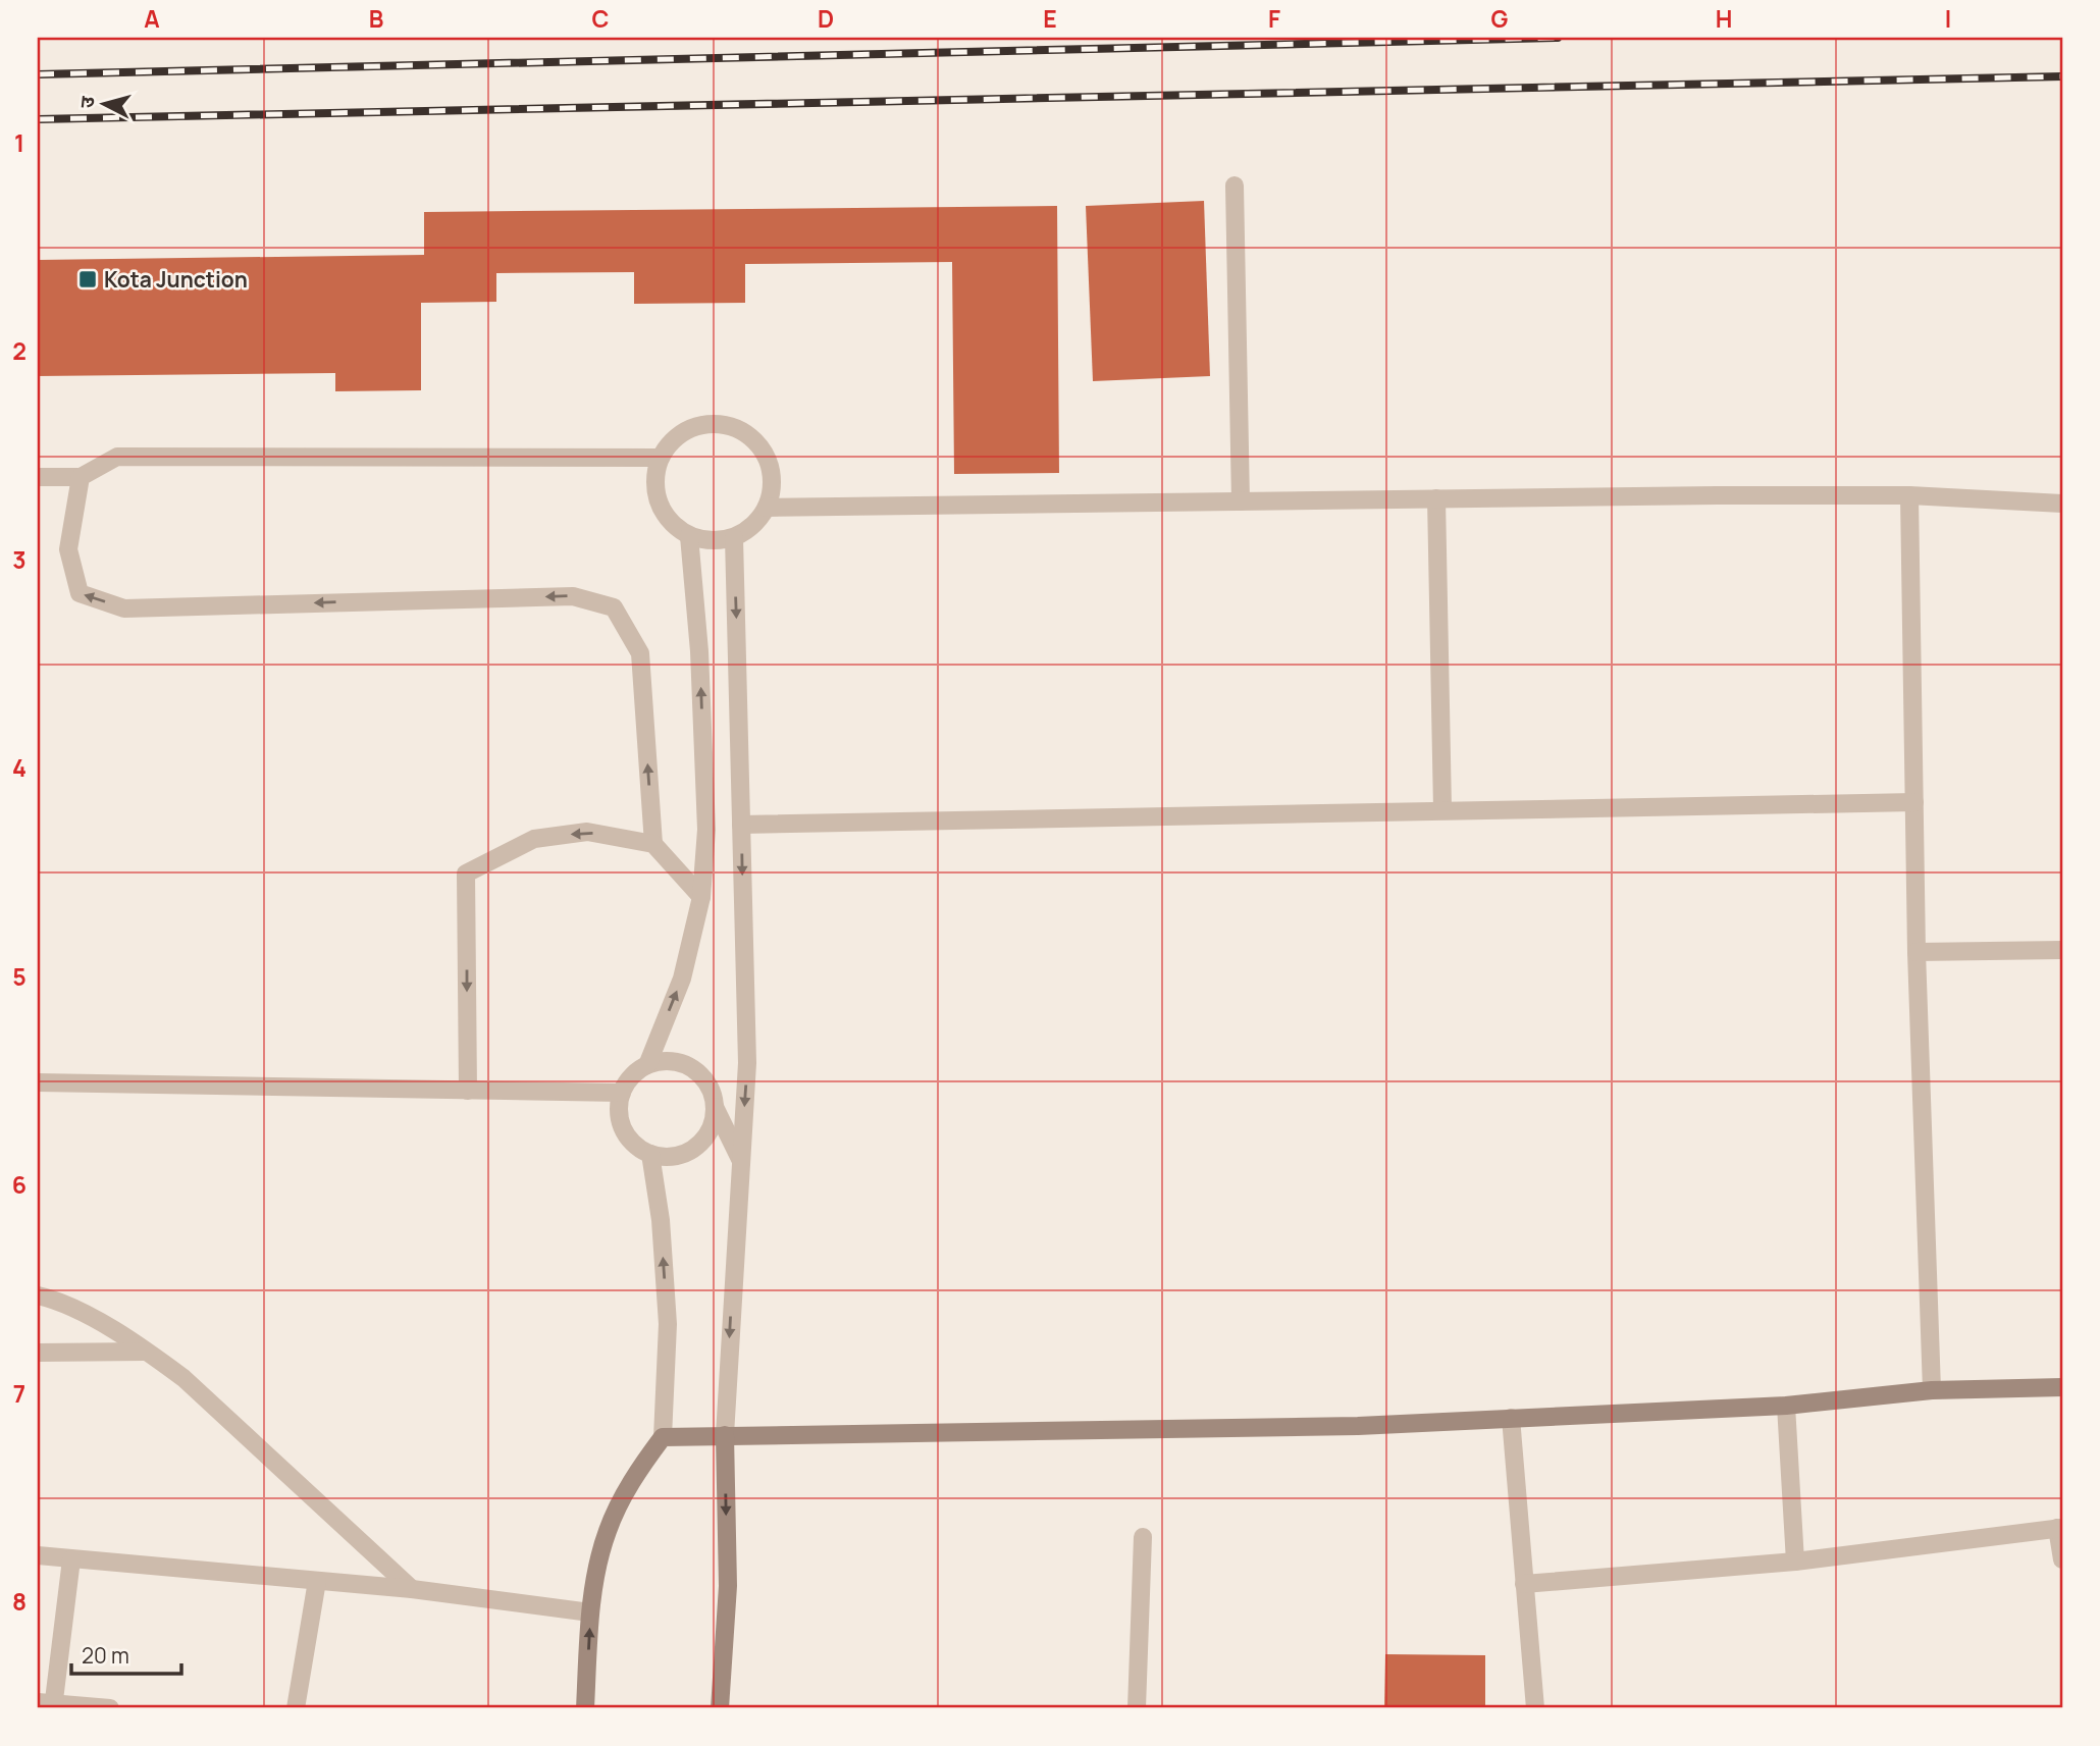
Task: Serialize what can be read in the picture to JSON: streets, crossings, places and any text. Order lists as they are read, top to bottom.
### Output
{
  "places": {
    "transit": ["Kota Junction"]
  },
  "scale_bar": "20 m",
  "north": "left",
  "grid": {
    "columns": [
      "A",
      "B",
      "C",
      "D",
      "E",
      "F",
      "G",
      "H",
      "I"
    ],
    "rows": [
      "1",
      "2",
      "3",
      "4",
      "5",
      "6",
      "7",
      "8"
    ]
  }
}
